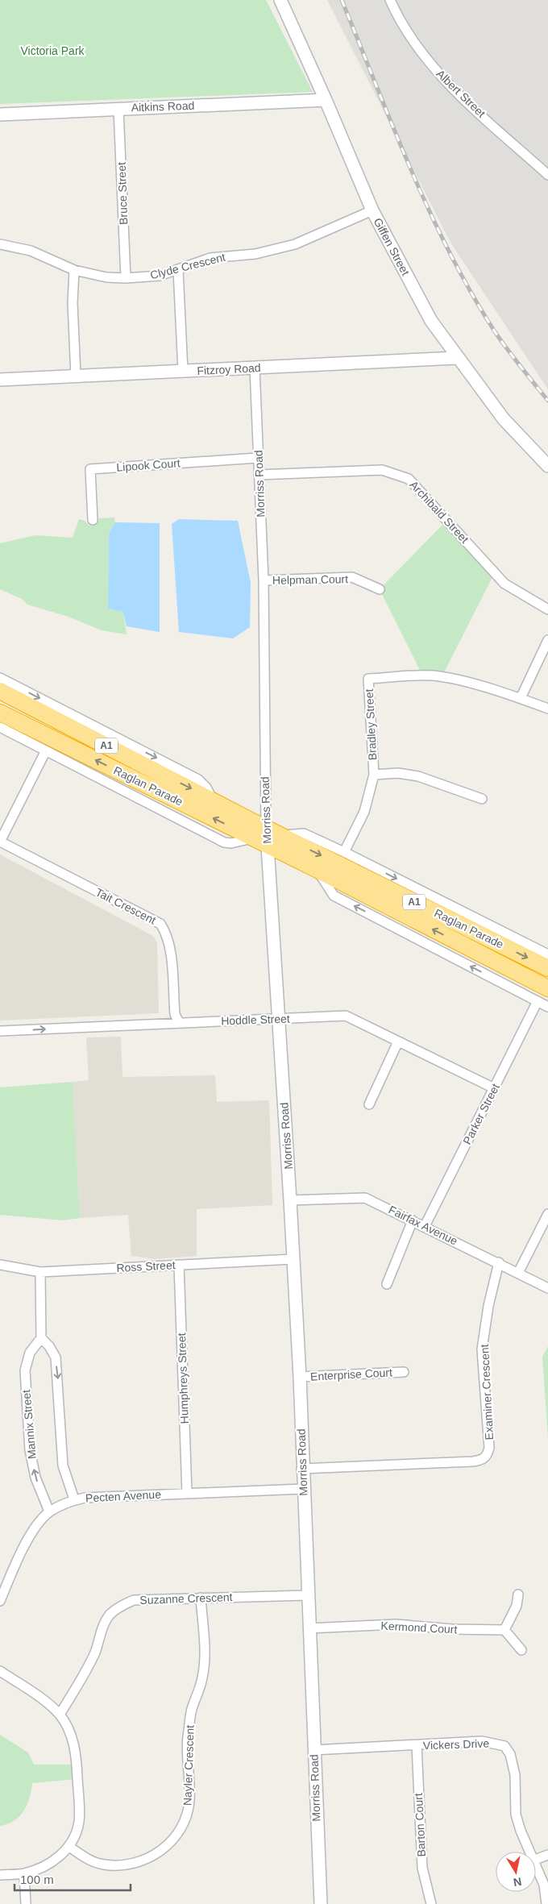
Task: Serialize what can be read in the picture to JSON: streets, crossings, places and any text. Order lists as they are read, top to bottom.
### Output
{
  "streets": {
    "highway": ["A1", "Raglan Parade"],
    "street": [
      "Albert Street",
      "Aitkins Road",
      "Bruce Street",
      "Giffen Street",
      "Clyde Crescent",
      "Fitzroy Road",
      "Lipook Court",
      "Morriss Road",
      "Archibald Street",
      "Helpman Court",
      "Bradley Street",
      "Tait Crescent",
      "Hoddle Street",
      "Parker Street",
      "Fairfax Avenue",
      "Ross Street",
      "Enterprise Court",
      "Humphreys Street",
      "Examiner Crescent",
      "Mannix Street",
      "Pecten Avenue",
      "Suzanne Crescent",
      "Kermond Court",
      "Vickers Drive",
      "Nayler Crescent",
      "Barton Court"
    ]
  },
  "crossings": [
    ["Aitkins Road", "Bruce Street"],
    ["Aitkins Road", "Giffen Street"],
    ["Bruce Street", "Clyde Crescent"],
    ["Giffen Street", "Clyde Crescent"],
    ["Giffen Street", "Fitzroy Road"],
    ["Fitzroy Road", "Morriss Road"],
    ["Lipook Court", "Morriss Road"],
    ["Morriss Road", "Archibald Street"],
    ["Morriss Road", "Helpman Court"],
    ["Morriss Road", "Raglan Parade"],
    ["Morriss Road", "Hoddle Street"],
    ["Morriss Road", "Fairfax Avenue"],
    ["Morriss Road", "Ross Street"],
    ["Morriss Road", "Enterprise Court"],
    ["Morriss Road", "Examiner Crescent"],
    ["Morriss Road", "Pecten Avenue"],
    ["Morriss Road", "Suzanne Crescent"],
    ["Morriss Road", "Kermond Court"],
    ["Morriss Road", "Vickers Drive"],
    ["Bradley Street", "Raglan Parade"],
    ["Tait Crescent", "Hoddle Street"],
    ["Hoddle Street", "Parker Street"],
    ["Parker Street", "Fairfax Avenue"],
    ["Fairfax Avenue", "Examiner Crescent"],
    ["Ross Street", "Humphreys Street"],
    ["Humphreys Street", "Pecten Avenue"],
    ["Mannix Street", "Pecten Avenue"],
    ["Suzanne Crescent", "Nayler Crescent"],
    ["Vickers Drive", "Barton Court"]
  ],
  "one_way": ["Hoddle Street"],
  "parks": ["Victoria Park"],
  "scale_bar": "100 m",
  "north": "bottom"
}
